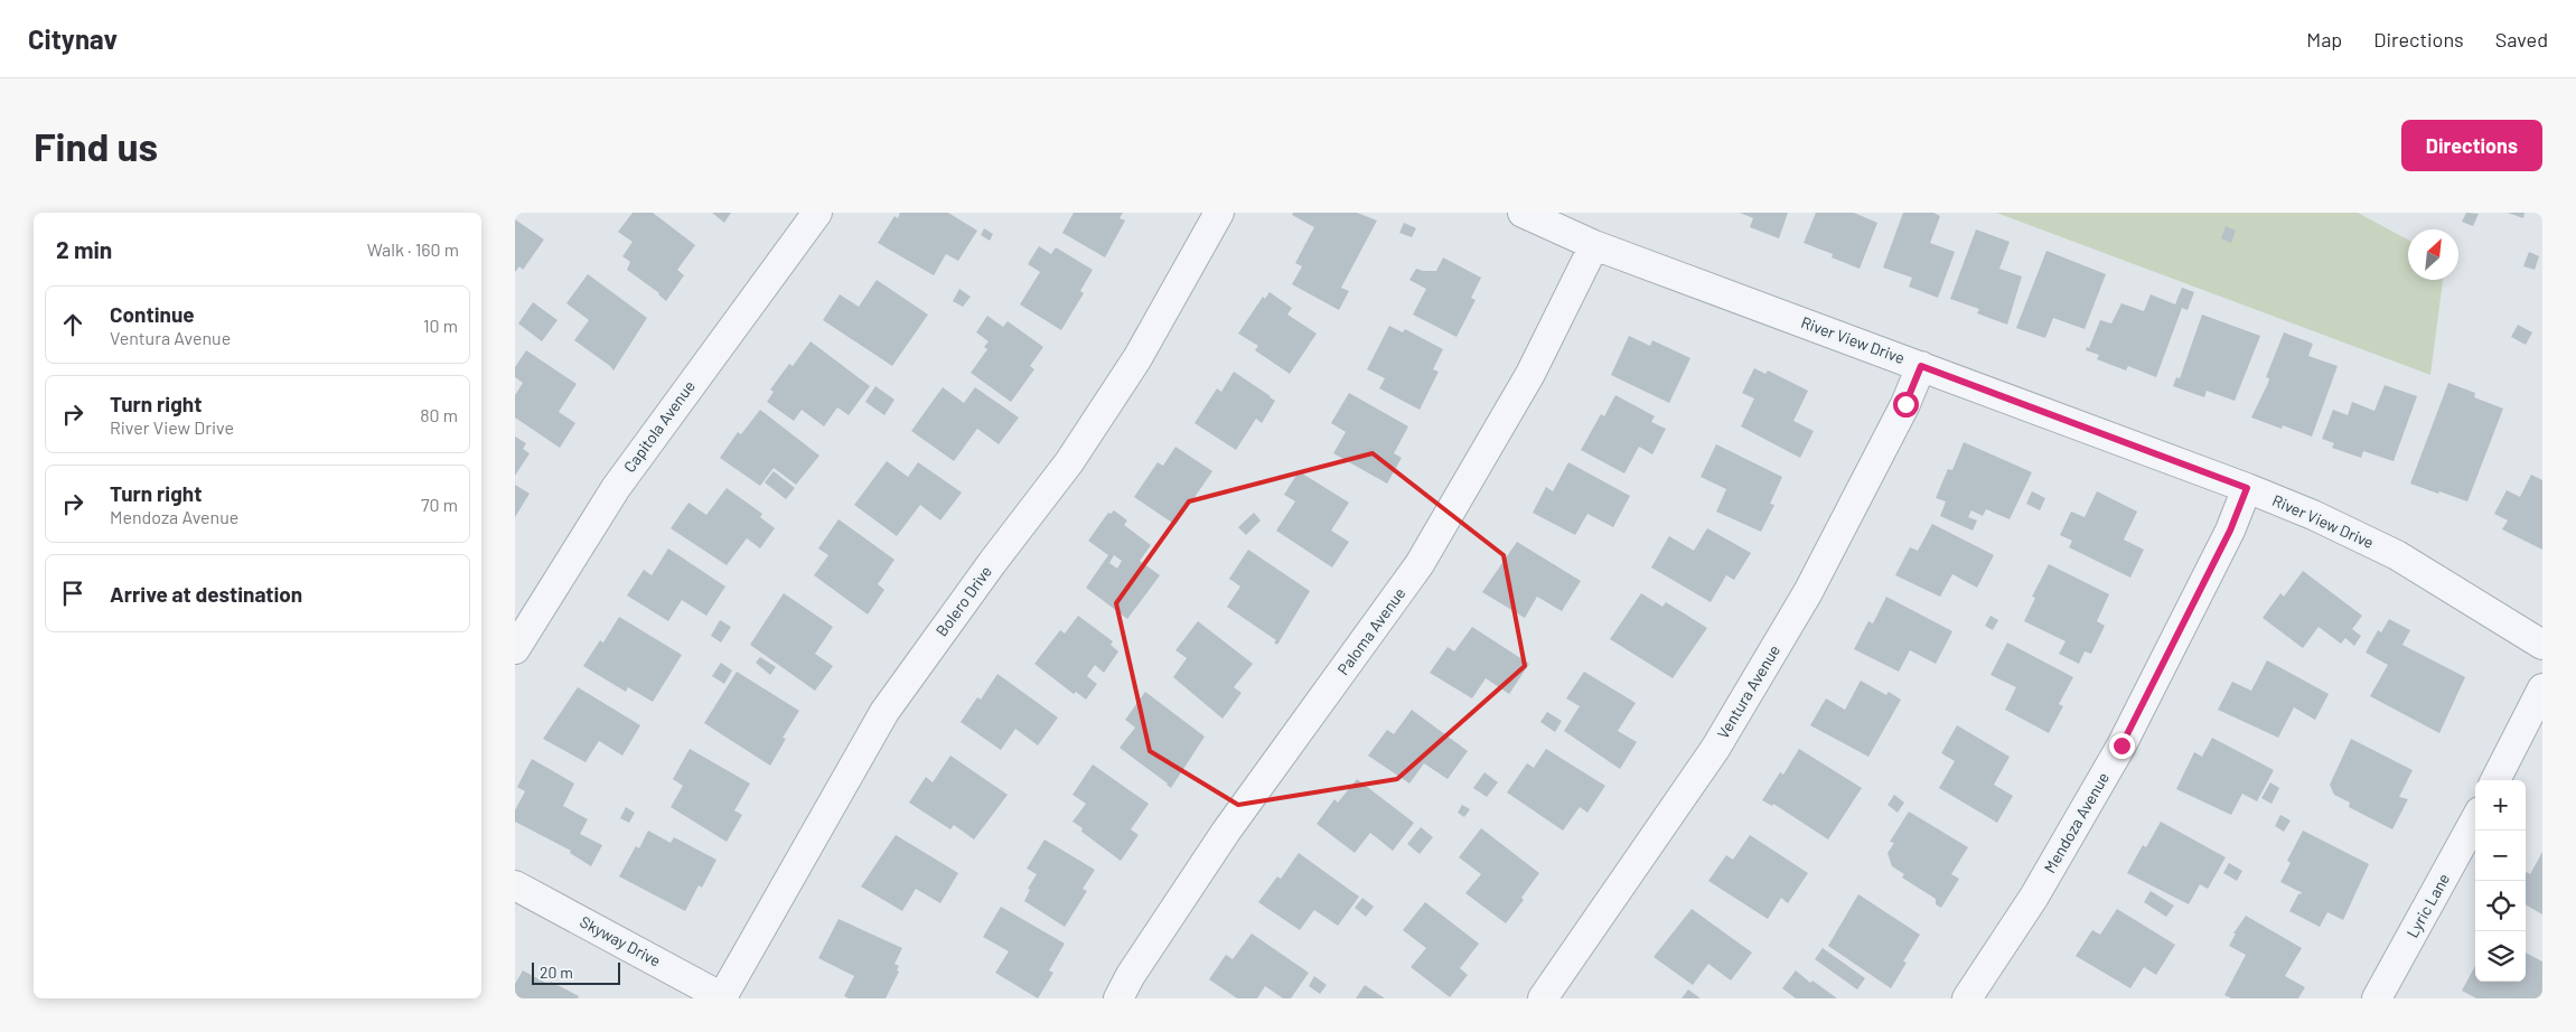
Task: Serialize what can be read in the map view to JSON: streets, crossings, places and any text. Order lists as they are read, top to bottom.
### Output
{
  "streets": {
    "street": [
      "River View Drive",
      "Capitola Avenue",
      "Bolero Drive",
      "Paloma Avenue",
      "Ventura Avenue",
      "Mendoza Avenue",
      "Lyric Lane",
      "Skyway Drive"
    ]
  },
  "crossings": [
    ["River View Drive", "Paloma Avenue"],
    ["River View Drive", "Ventura Avenue"],
    ["River View Drive", "Mendoza Avenue"],
    ["Bolero Drive", "Skyway Drive"]
  ],
  "scale_bar": "20 m",
  "north": "top right",
  "page": {
    "header": "Citynav",
    "nav": ["Map", "Directions", "Saved"],
    "buttons": "Directions",
    "title": "Find us",
    "heading": ["2 min", "Walk · 160 m"],
    "list": [
      ["Continue", "Ventura Avenue", "10 m"],
      ["Turn right", "River View Drive", "80 m"],
      ["Turn right", "Mendoza Avenue", "70 m"],
      "Arrive at destination"
    ],
    "map_buttons": ["+", "−"],
    "scale": "20 m"
  }
}
